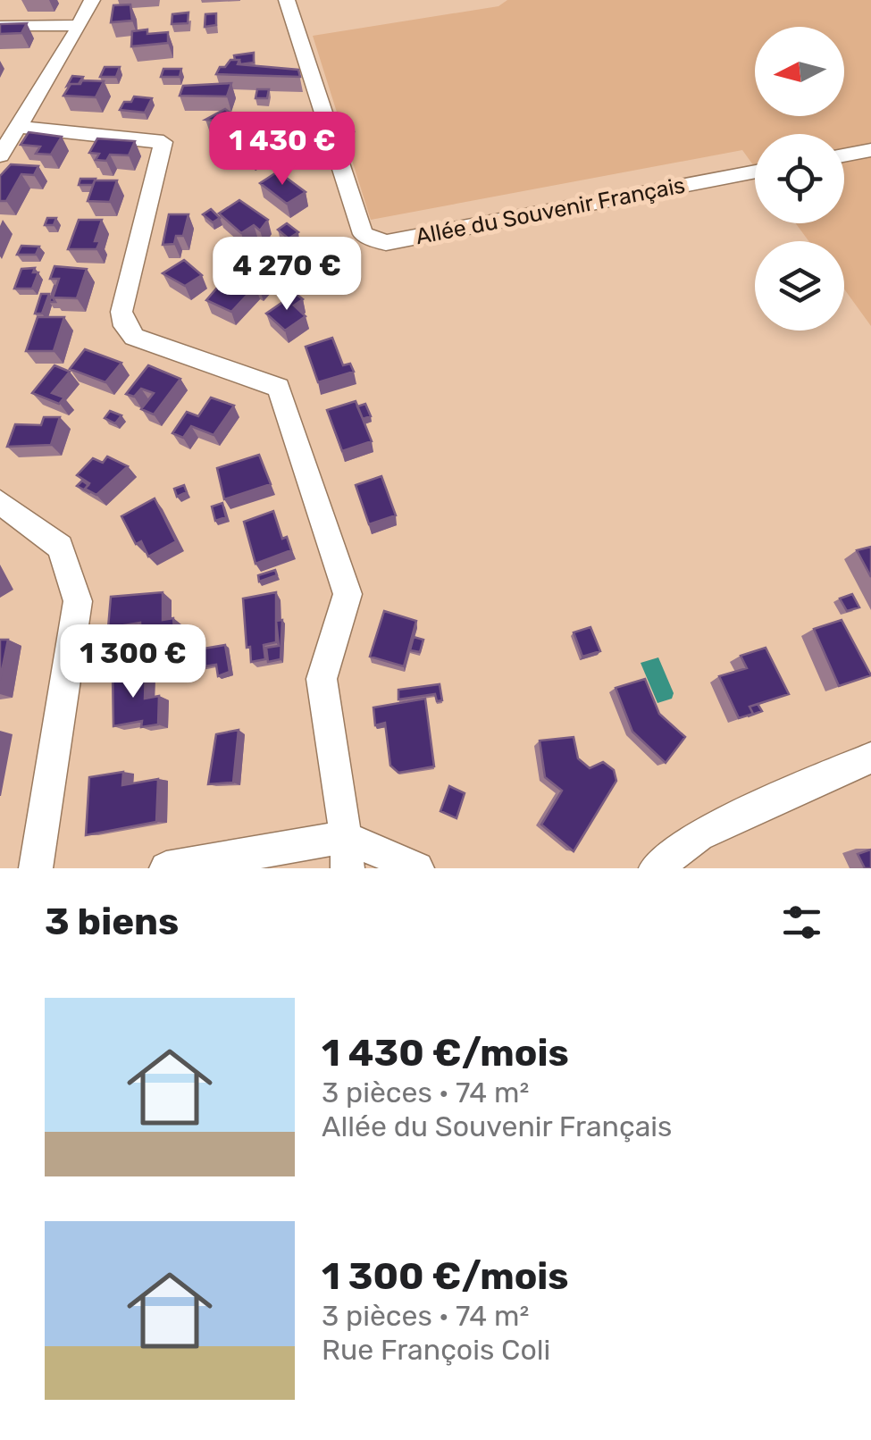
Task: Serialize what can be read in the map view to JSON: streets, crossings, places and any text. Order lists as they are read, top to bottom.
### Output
{
  "streets": {
    "street": ["Allée du Souvenir Français"]
  },
  "north": "left",
  "page": {
    "price": ["1 430 €", "4 270 €", "1 300 €"],
    "heading": "3 biens",
    "list": [
      {
        "name": "1 430 €/mois",
        "note": "3 pièces · 74 m² · Allée du Souvenir Français"
      },
      {
        "name": "1 300 €/mois",
        "note": "3 pièces · 74 m² · Rue François Coli"
      }
    ]
  }
}
